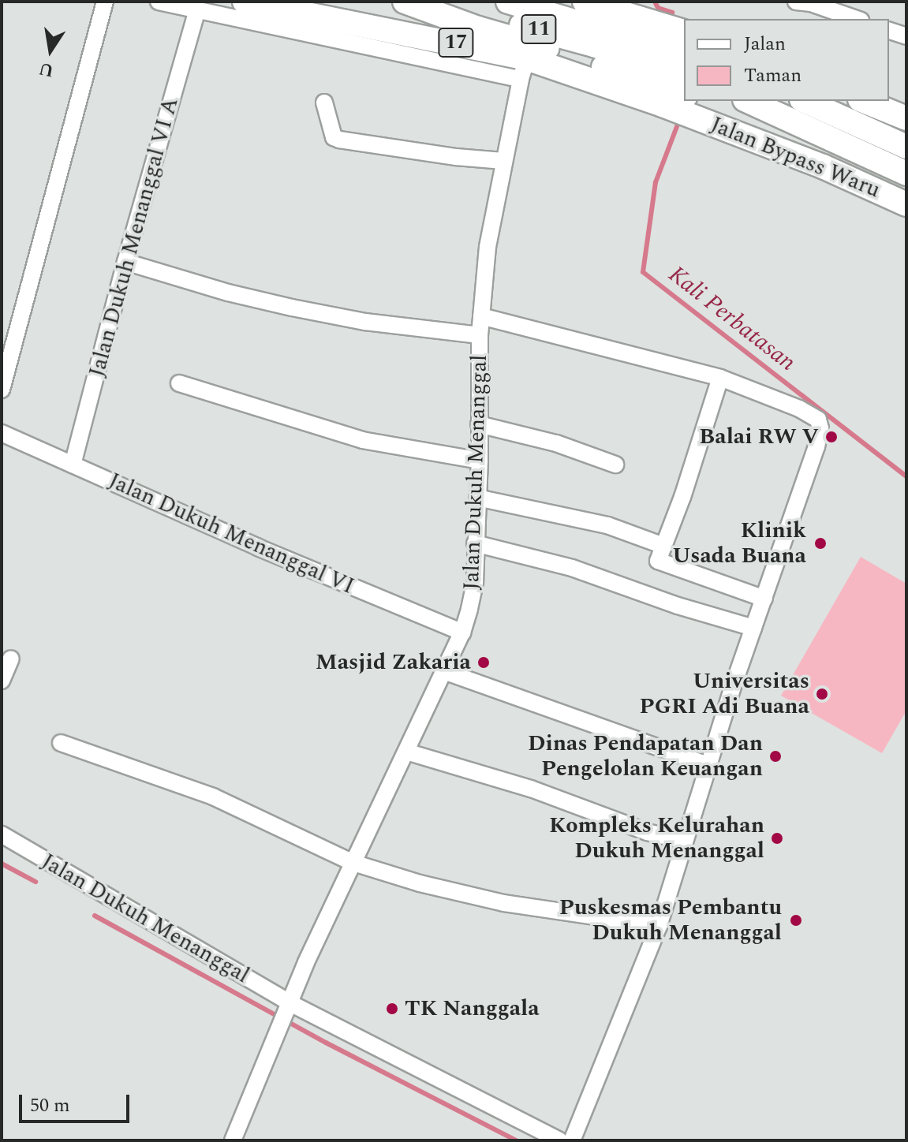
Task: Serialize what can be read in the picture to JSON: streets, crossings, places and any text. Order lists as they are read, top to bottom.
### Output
{
  "streets": {
    "highway": ["11", "17", "Jalan Bypass Waru"],
    "street": ["Jalan Dukuh Menanggal VI A", "Jalan Dukuh Menanggal", "Jalan Dukuh Menanggal VI"]
  },
  "crossings": [
    ["17", "Jalan Bypass Waru"],
    ["17", "Jalan Dukuh Menanggal"],
    ["Jalan Dukuh Menanggal VI A", "Jalan Dukuh Menanggal VI"],
    ["Jalan Dukuh Menanggal", "Jalan Dukuh Menanggal VI"]
  ],
  "water": ["Kali Perbatasan"],
  "places": [
    "Balai RW V",
    "Klinik Usada Buana",
    "Masjid Zakaria",
    "Universitas PGRI Adi Buana",
    "Dinas Pendapatan Dan Pengelolan Keuangan",
    "Kompleks Kelurahan Dukuh Menanggal",
    "Puskesmas Pembantu Dukuh Menanggal",
    "TK Nanggala"
  ],
  "legend": ["Jalan", "Taman"],
  "scale_bar": "50 m",
  "north": "bottom"
}
